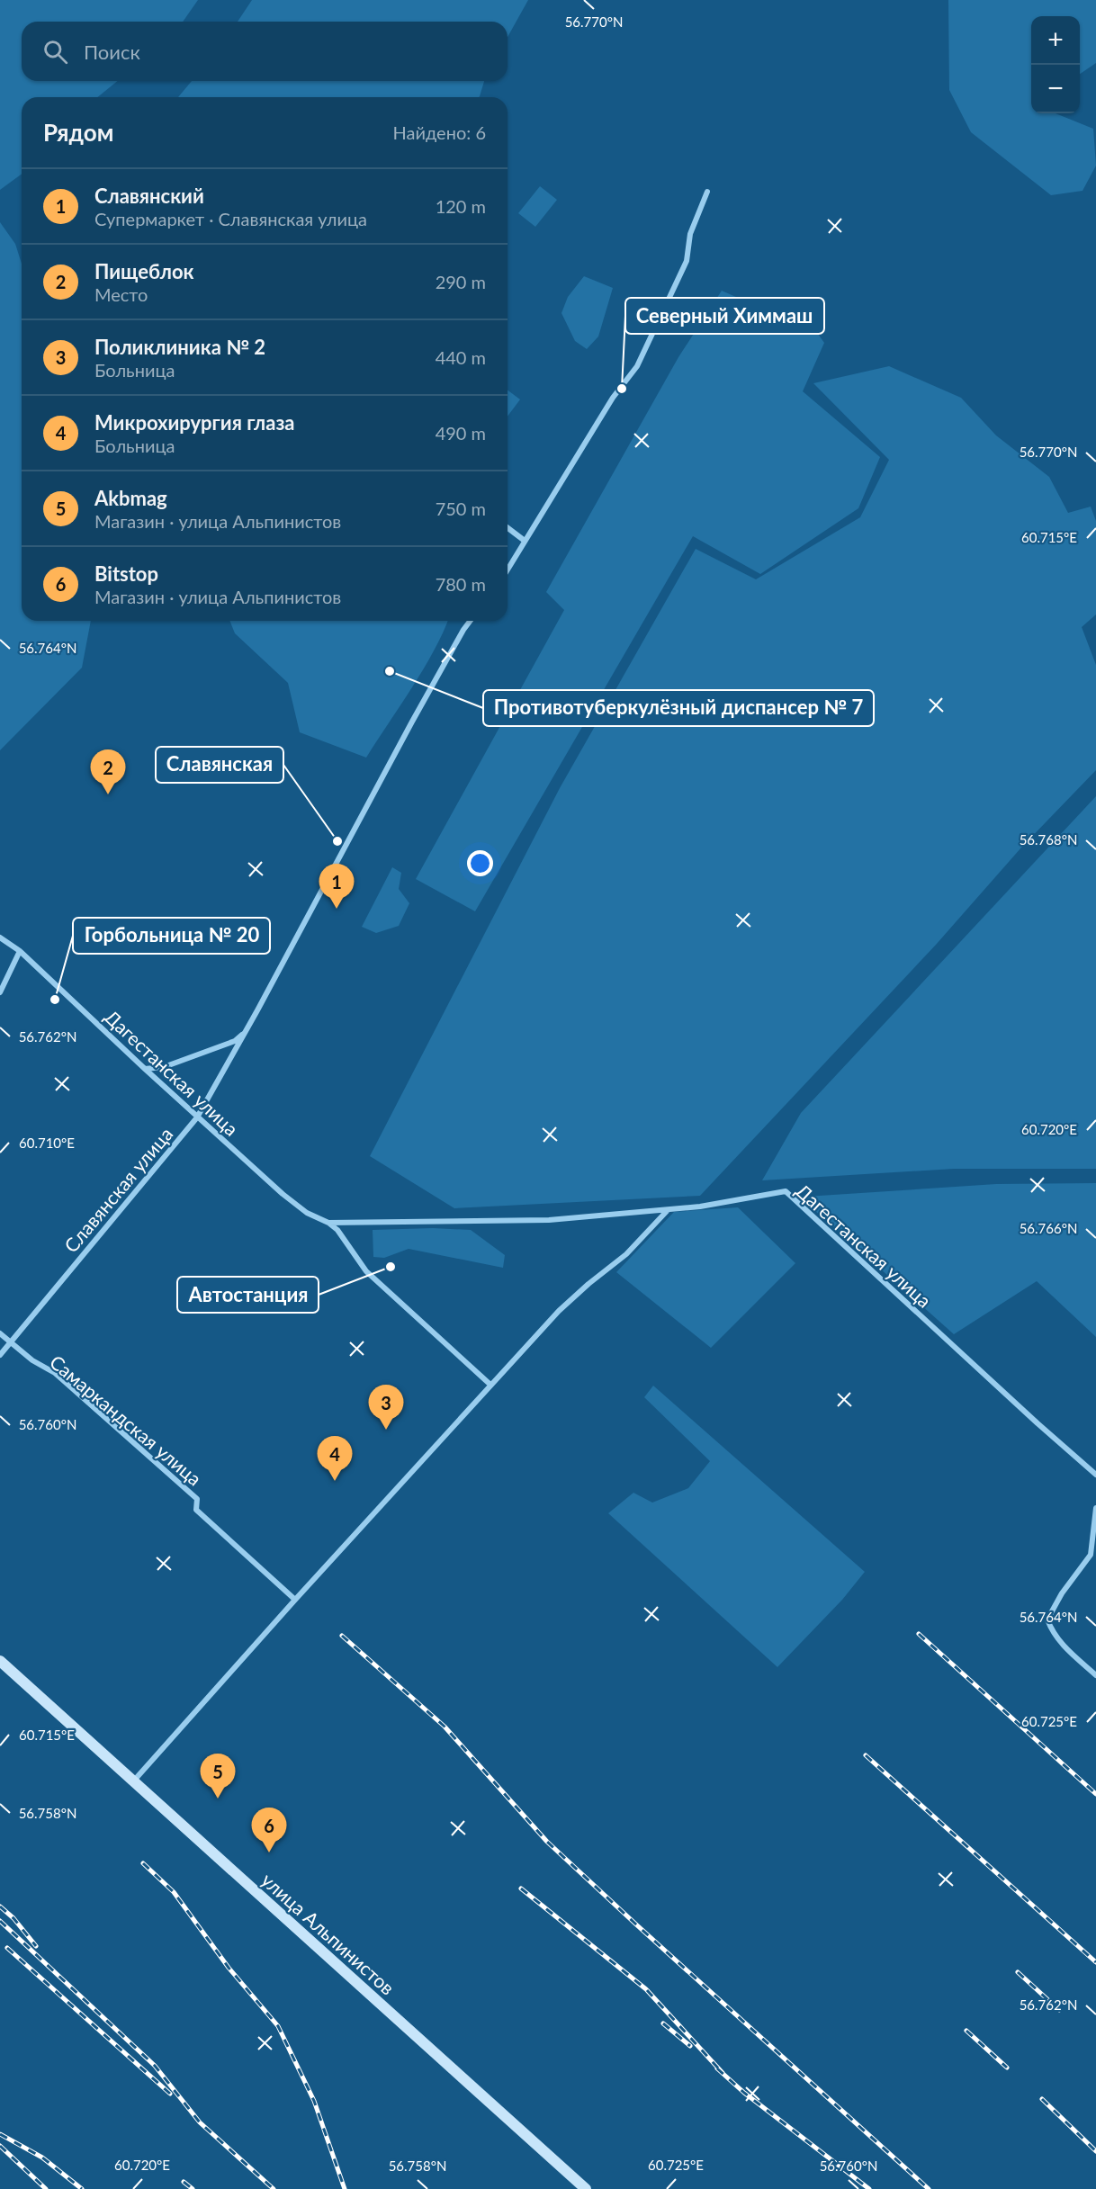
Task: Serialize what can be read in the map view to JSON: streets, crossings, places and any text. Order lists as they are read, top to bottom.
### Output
{
  "streets": {
    "main road": ["улица Альпинистов"],
    "street": ["Дагестанская улица", "Славянская улица", "Самаркандская улица"]
  },
  "crossings": [
    ["Дагестанская улица", "Славянская улица"],
    ["Славянская улица", "Самаркандская улица"]
  ],
  "places": [
    "Северный Химмаш",
    "Противотуберкулёзный диспансер № 7",
    "Славянская",
    "Горбольница № 20",
    "Автостанция"
  ],
  "page": {
    "map_buttons": ["+", "−"],
    "search": "Поиск",
    "heading": ["Рядом", "Найдено: 6"],
    "list": [
      {
        "mark": "1",
        "name": "Славянский",
        "note": "Супермаркет · Славянская улица",
        "value": "120 m"
      },
      {
        "mark": "2",
        "name": "Пищеблок",
        "note": "Место",
        "value": "290 m"
      },
      {
        "mark": "3",
        "name": "Поликлиника № 2",
        "note": "Больница",
        "value": "440 m"
      },
      {
        "mark": "4",
        "name": "Микрохирургия глаза",
        "note": "Больница",
        "value": "490 m"
      },
      {
        "mark": "5",
        "name": "Akbmag",
        "note": "Магазин · улица Альпинистов",
        "value": "750 m"
      },
      {
        "mark": "6",
        "name": "Bitstop",
        "note": "Магазин · улица Альпинистов",
        "value": "780 m"
      }
    ],
    "pins": [
      "2",
      "1",
      "3",
      "4",
      "5",
      "6"
    ]
  },
  "coordinates": [
    "56.770°N",
    "60.715°E",
    "56.764°N",
    "56.768°N",
    "56.762°N",
    "60.720°E",
    "60.710°E",
    "56.766°N",
    "56.760°N",
    "60.725°E",
    "56.758°N"
  ]
}
